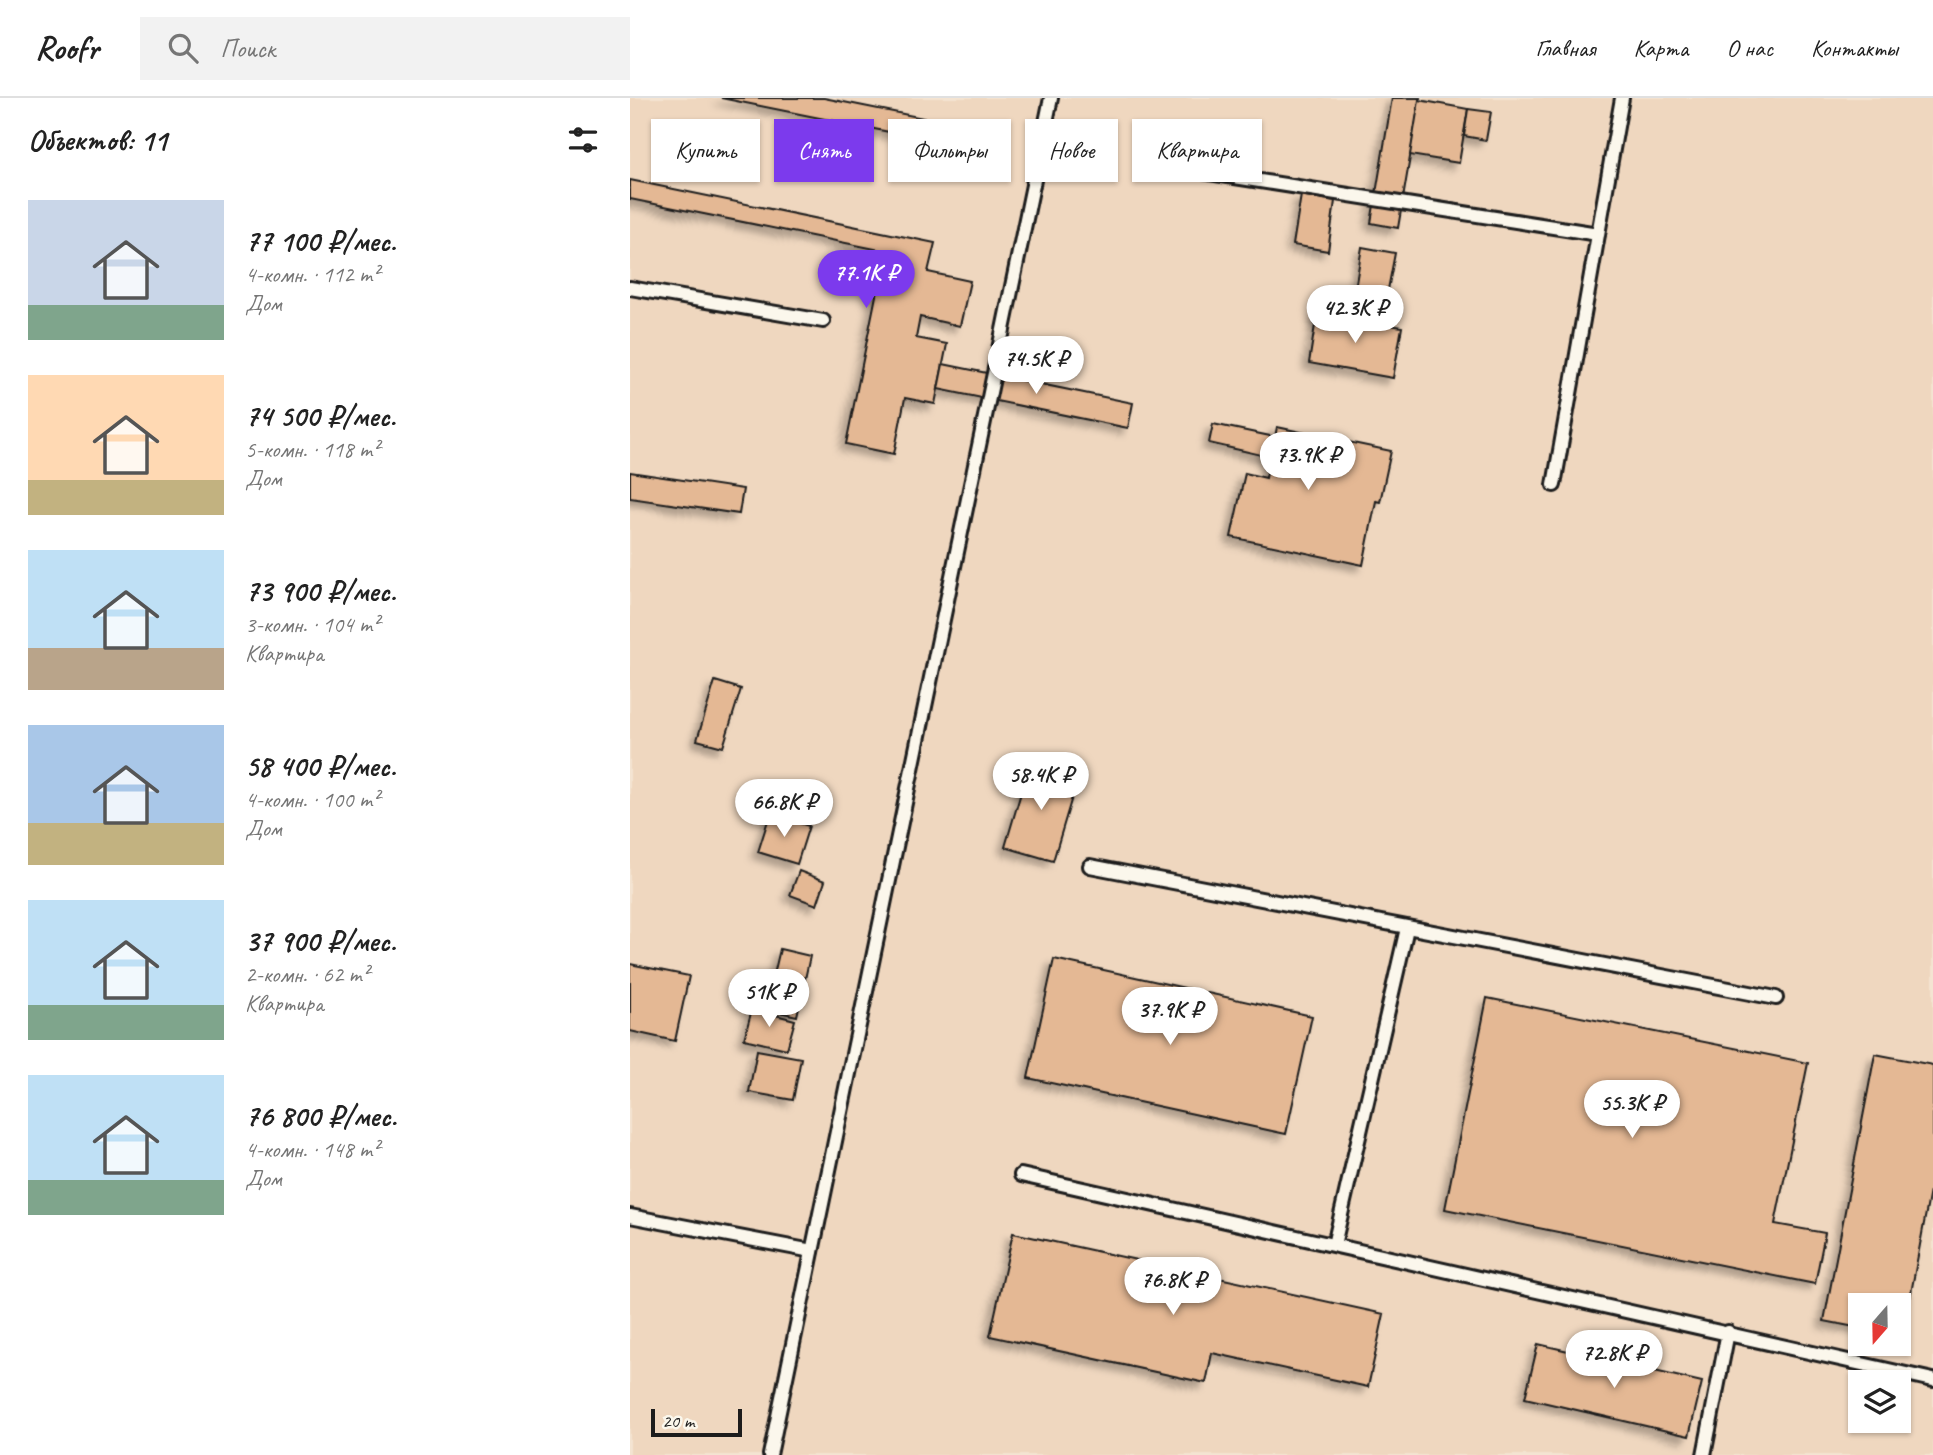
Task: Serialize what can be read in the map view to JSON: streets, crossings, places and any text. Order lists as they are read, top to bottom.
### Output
{
  "scale_bar": "20 m",
  "north": "bottom",
  "page": {
    "header": "Roofr",
    "search": "Поиск",
    "nav": [
      "Главная",
      "Карта",
      "О нас",
      "Контакты"
    ],
    "heading": "Объектов: 11",
    "chip": [
      "Купить",
      "Снять",
      "Фильтры",
      "Новое",
      "Квартира"
    ],
    "list": [
      {
        "name": "77 100 ₽/мес.",
        "note": "4-комн. · 112 m² · Дом"
      },
      {
        "name": "74 500 ₽/мес.",
        "note": "5-комн. · 118 m² · Дом"
      },
      {
        "name": "73 900 ₽/мес.",
        "note": "3-комн. · 104 m² · Квартира"
      },
      {
        "name": "58 400 ₽/мес.",
        "note": "4-комн. · 100 m² · Дом"
      },
      {
        "name": "37 900 ₽/мес.",
        "note": "2-комн. · 62 m² · Квартира"
      },
      {
        "name": "76 800 ₽/мес.",
        "note": "4-комн. · 148 m² · Дом"
      }
    ],
    "price": [
      "77.1K ₽",
      "42.3K ₽",
      "74.5K ₽",
      "73.9K ₽",
      "58.4K ₽",
      "66.8K ₽",
      "51K ₽",
      "37.9K ₽",
      "55.3K ₽",
      "76.8K ₽",
      "72.8K ₽"
    ],
    "scale": "20 m"
  }
}
